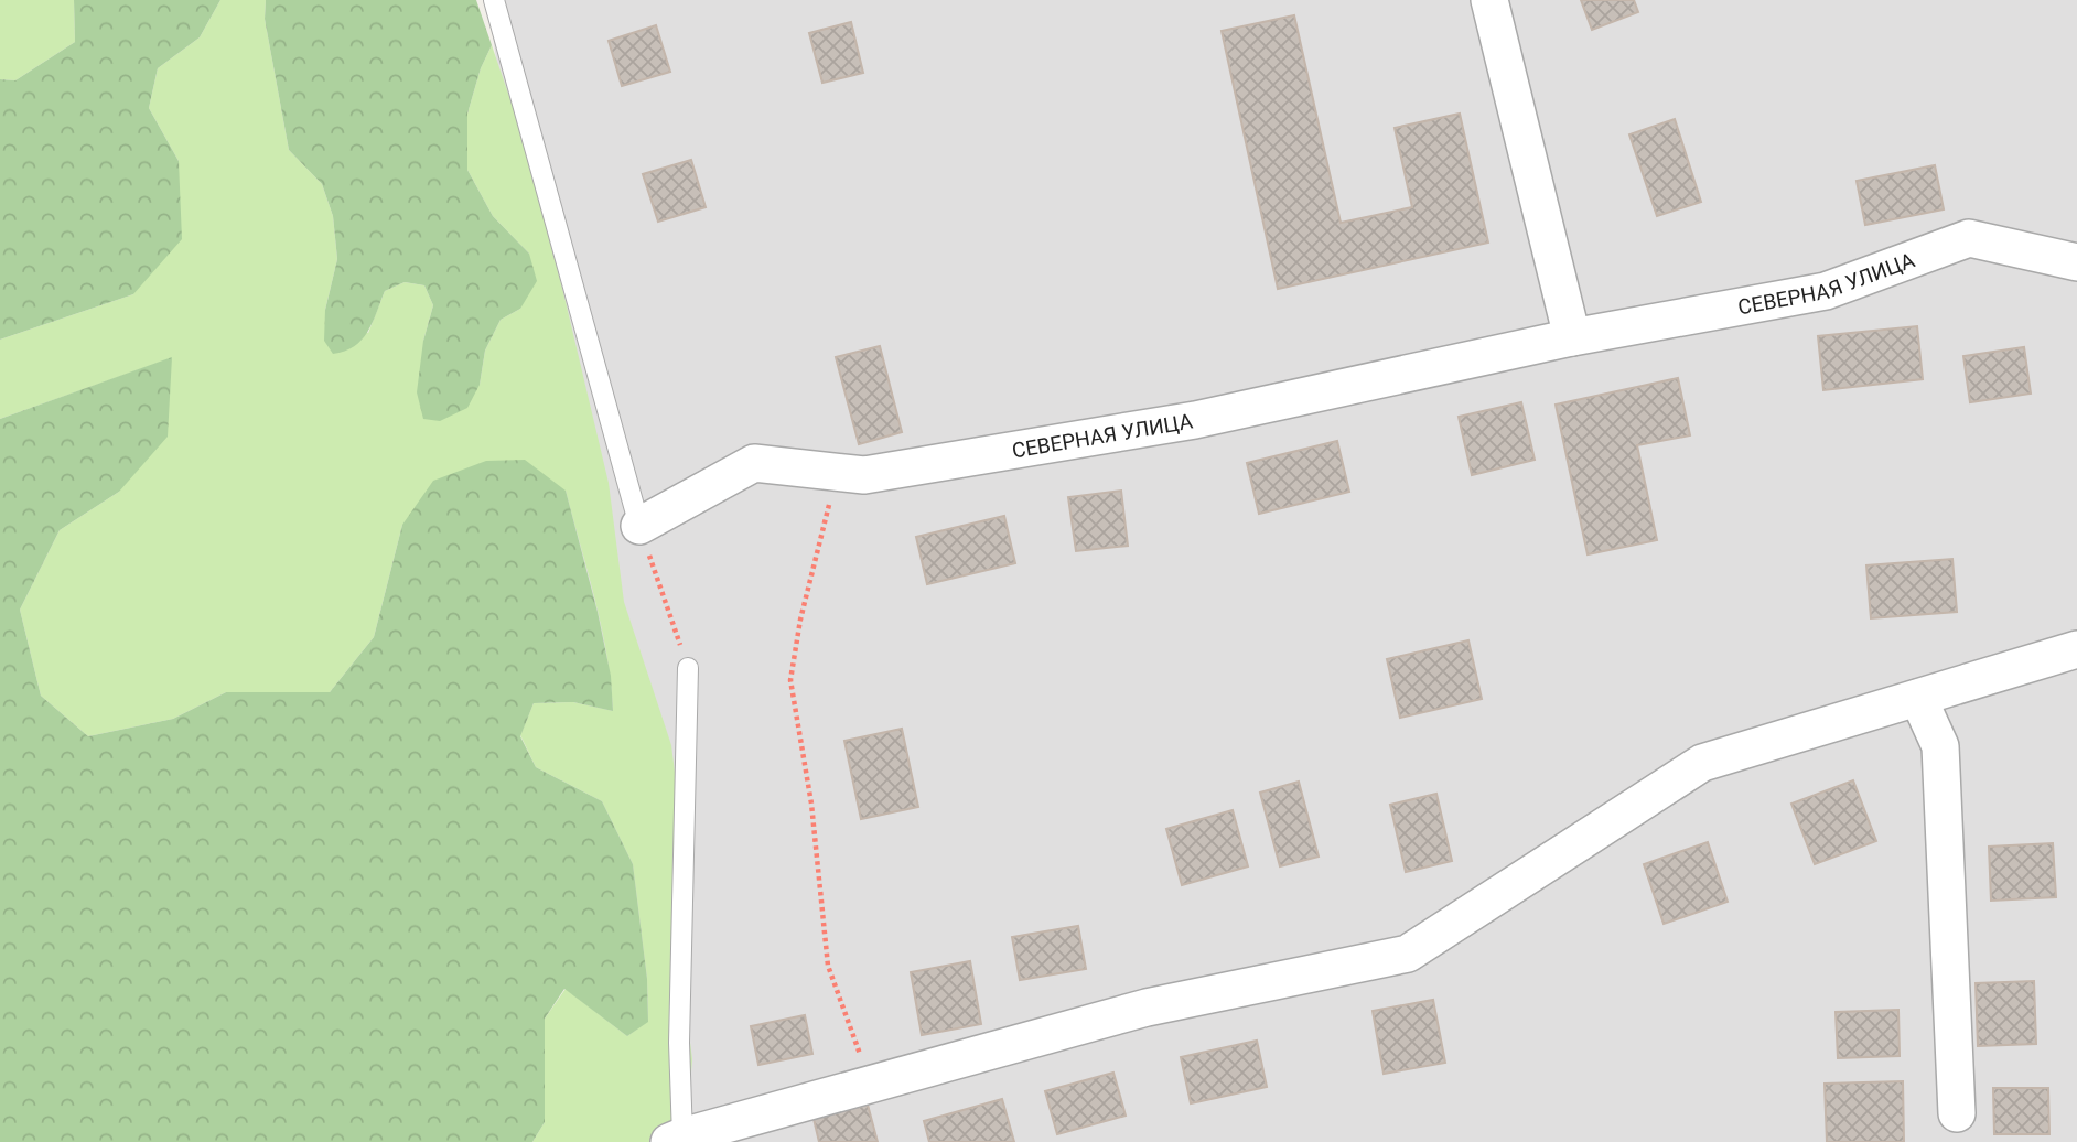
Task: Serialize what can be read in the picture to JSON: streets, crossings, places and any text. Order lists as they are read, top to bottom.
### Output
{
  "streets": {
    "street": ["СЕВЕРНАЯ УЛИЦА"]
  }
}
